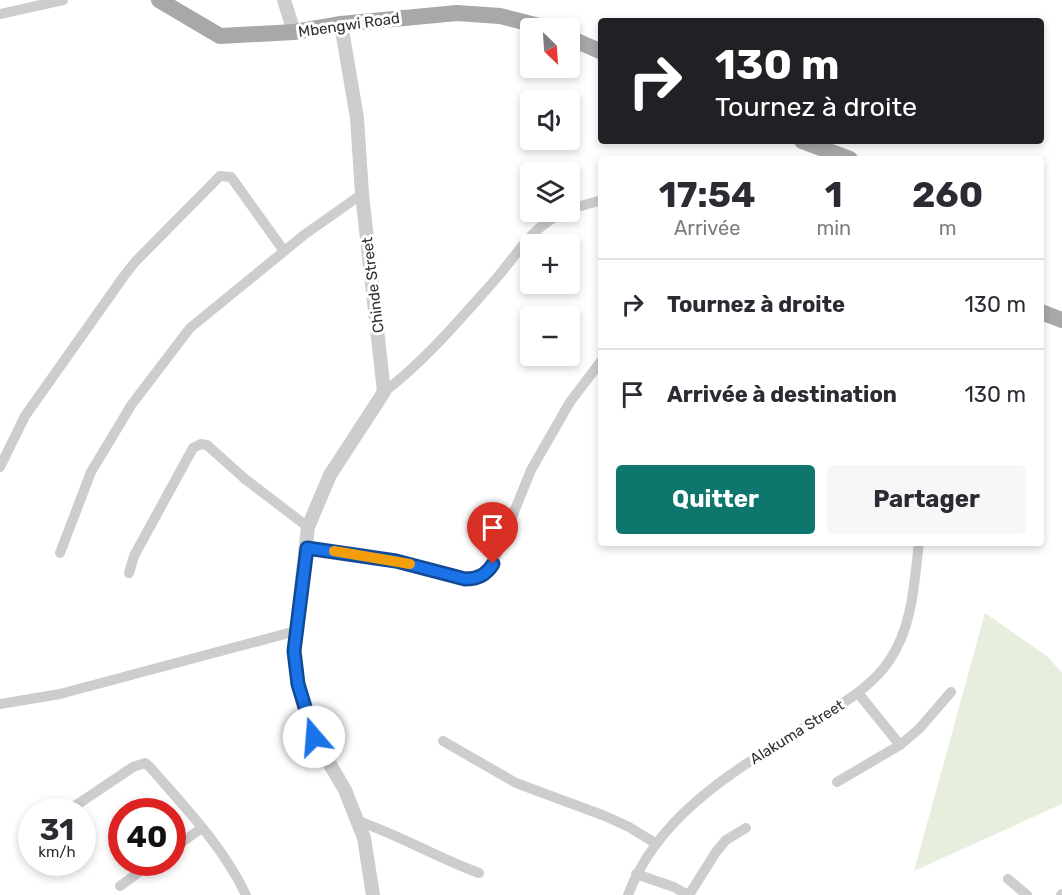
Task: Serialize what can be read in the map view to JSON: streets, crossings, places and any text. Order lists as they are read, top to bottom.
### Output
{
  "streets": {
    "main road": ["Mbengwi Road"],
    "street": ["Chinde Street", "Alakuma Street"]
  },
  "crossings": [
    ["Mbengwi Road", "Chinde Street"]
  ],
  "north": "bottom right",
  "page": {
    "map_buttons": ["+", "−"],
    "turn": ["130 m", "Tournez à droite"],
    "eta": [
      "17:54",
      "Arrivée",
      "1",
      "min",
      "260",
      "m"
    ],
    "list": [
      {
        "name": "Tournez à droite",
        "value": "130 m"
      },
      {
        "name": "Arrivée à destination",
        "value": "130 m"
      }
    ],
    "buttons": ["Quitter", "Partager"],
    "speed": "31 km/h",
    "limit": "40"
  }
}
